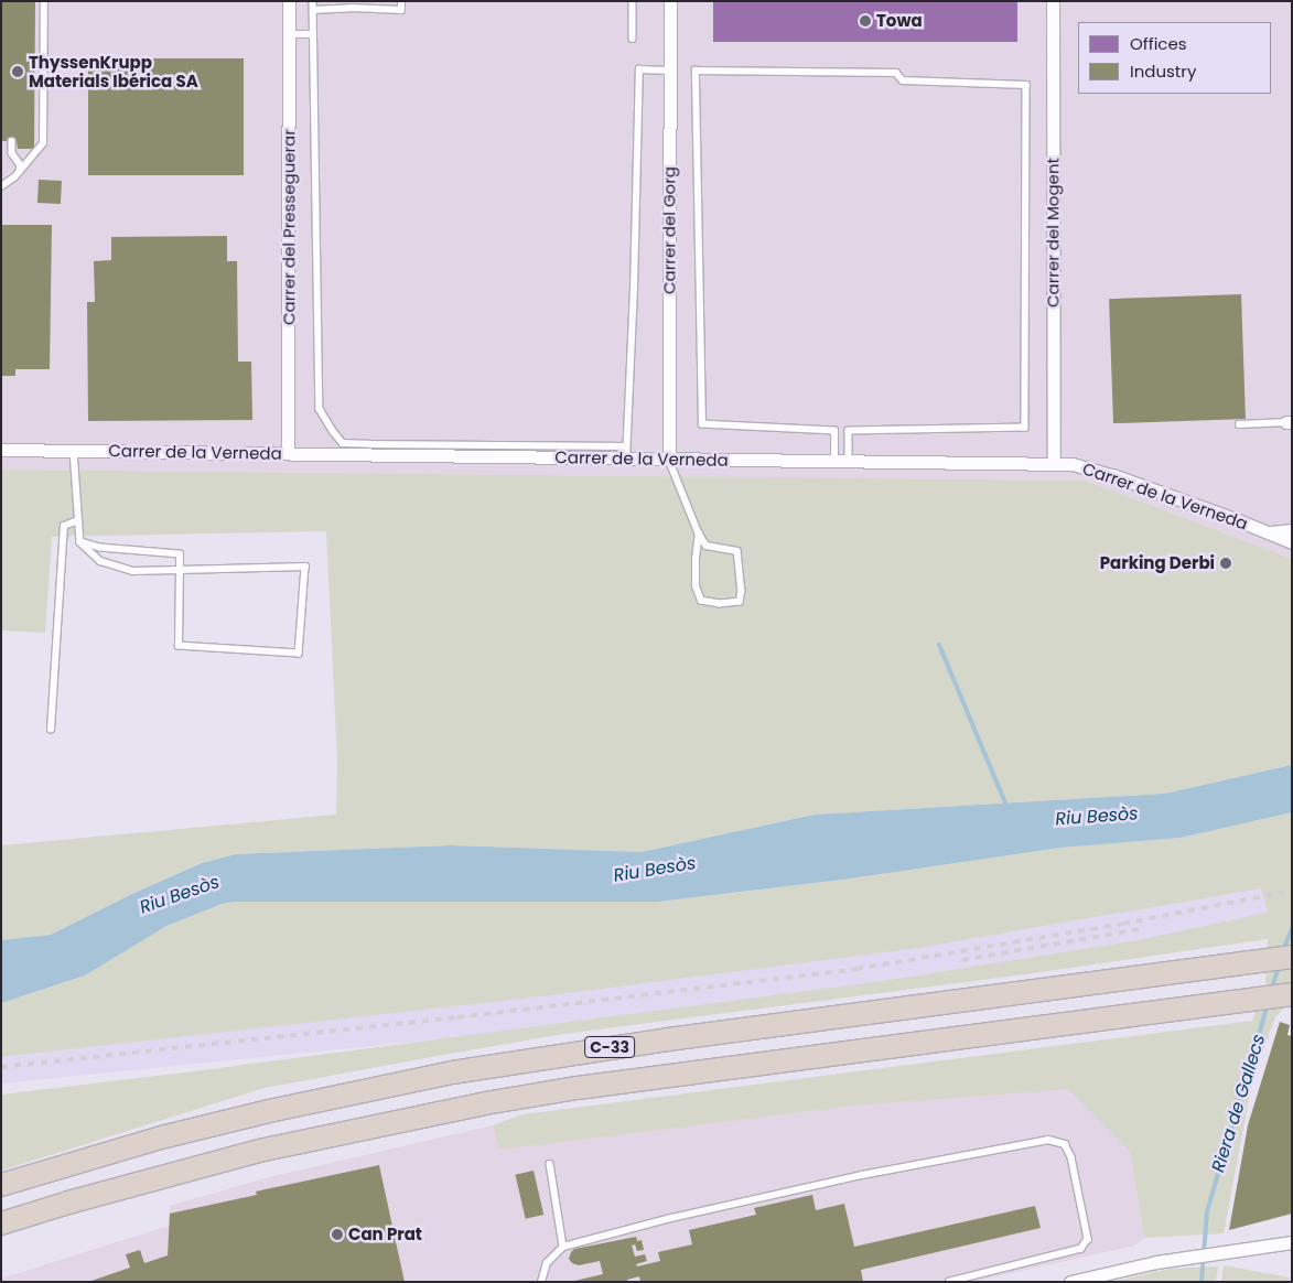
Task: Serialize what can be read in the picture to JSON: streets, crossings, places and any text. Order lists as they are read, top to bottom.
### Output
{
  "streets": {
    "highway": ["C-33"],
    "street": [
      "Carrer del Presseguerar",
      "Carrer del Gorg",
      "Carrer del Mogent",
      "Carrer de la Verneda"
    ]
  },
  "crossings": [
    ["Carrer del Presseguerar", "Carrer de la Verneda"],
    ["Carrer del Gorg", "Carrer de la Verneda"],
    ["Carrer del Mogent", "Carrer de la Verneda"]
  ],
  "water": ["Riu Besòs", "Riera de Gallecs"],
  "places": [
    "Towa",
    "ThyssenKrupp Materials Ibérica SA",
    "Parking Derbi",
    "Can Prat"
  ],
  "legend": ["Offices", "Industry"]
}
